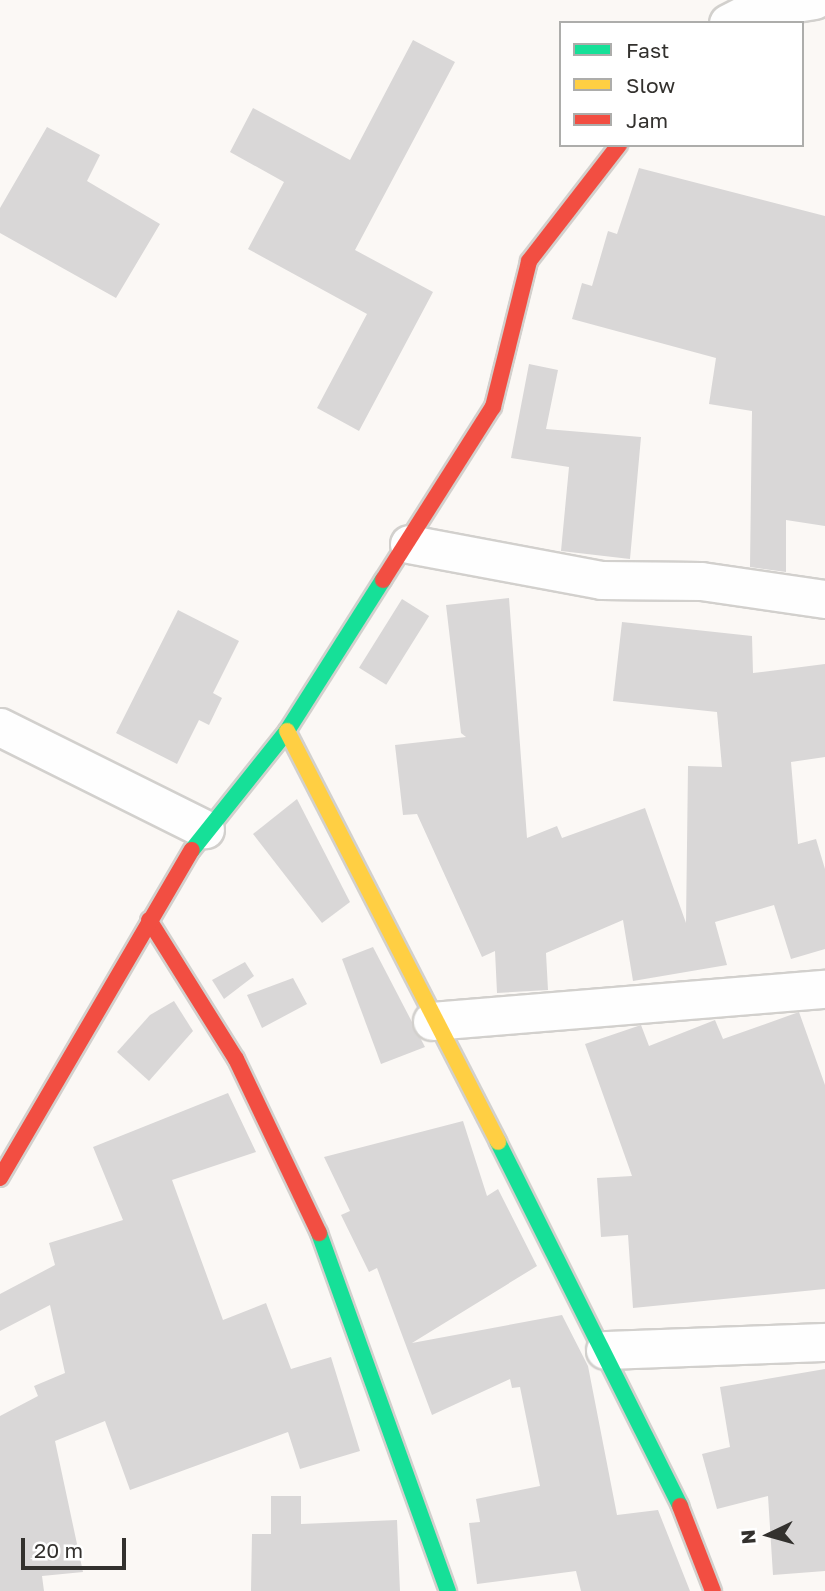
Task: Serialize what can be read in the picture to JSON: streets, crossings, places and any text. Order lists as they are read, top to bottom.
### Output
{
  "legend": ["Fast", "Slow", "Jam"],
  "scale_bar": "20 m",
  "north": "left"
}
